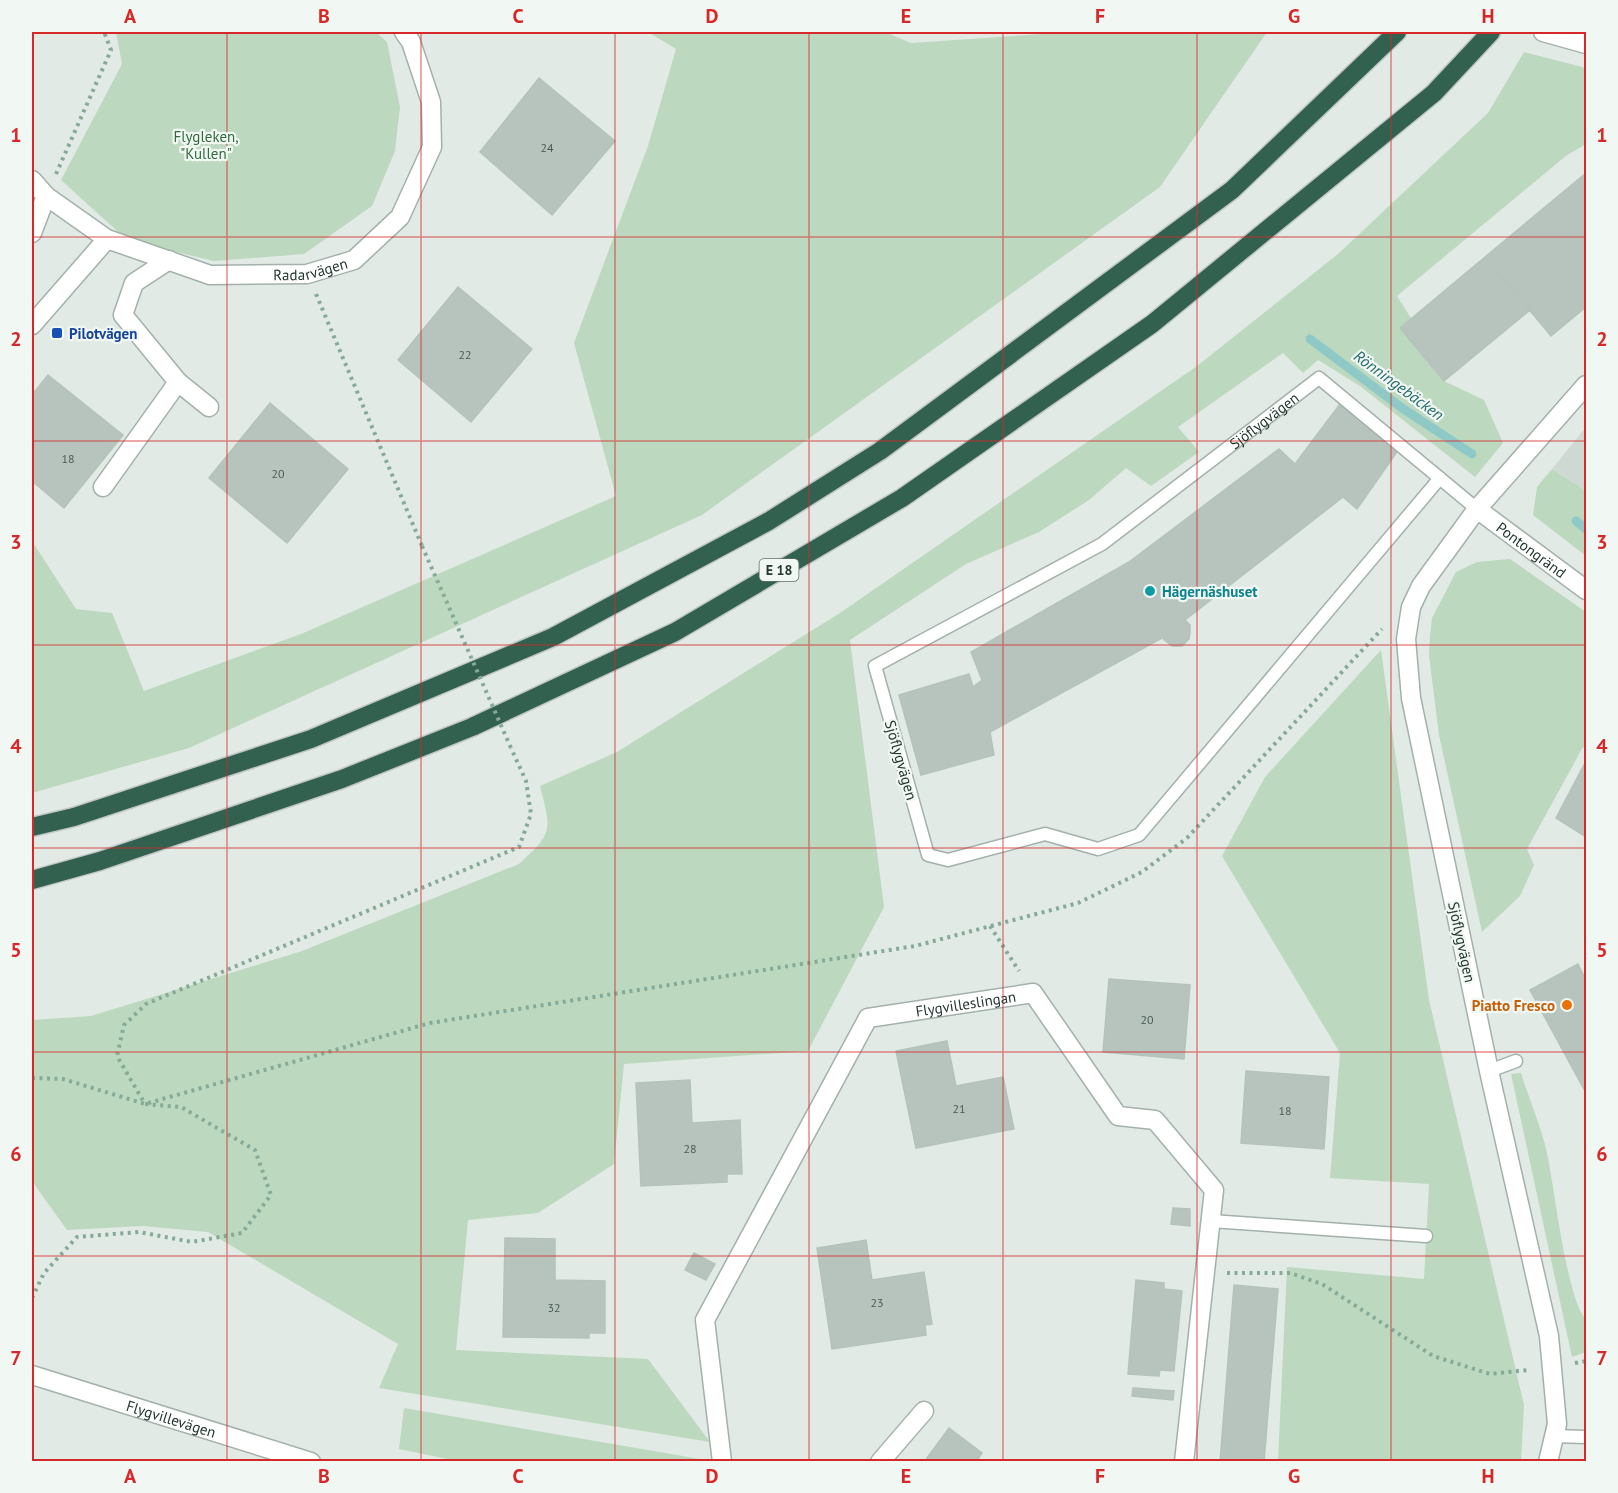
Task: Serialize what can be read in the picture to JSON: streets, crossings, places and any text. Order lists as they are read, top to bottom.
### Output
{
  "streets": {
    "highway": ["E 18"],
    "street": [
      "Radarvägen",
      "Sjöflygvägen",
      "Pontongränd",
      "Flygvilleslingan",
      "Flygvillevägen"
    ]
  },
  "crossings": [
    ["Sjöflygvägen", "Pontongränd"]
  ],
  "water": ["Rönningebäcken"],
  "parks": ["Flygleken, \"Kullen\""],
  "places": {
    "transit": ["Pilotvägen"],
    "other": ["Hägernäshuset", "Piatto Fresco"]
  },
  "house_numbers": [
    "24",
    "22",
    "18",
    "20",
    "20",
    "21",
    "18",
    "28",
    "23",
    "32"
  ],
  "grid": {
    "columns": [
      "A",
      "B",
      "C",
      "D",
      "E",
      "F",
      "G",
      "H"
    ],
    "rows": [
      "1",
      "2",
      "3",
      "4",
      "5",
      "6",
      "7"
    ]
  }
}
